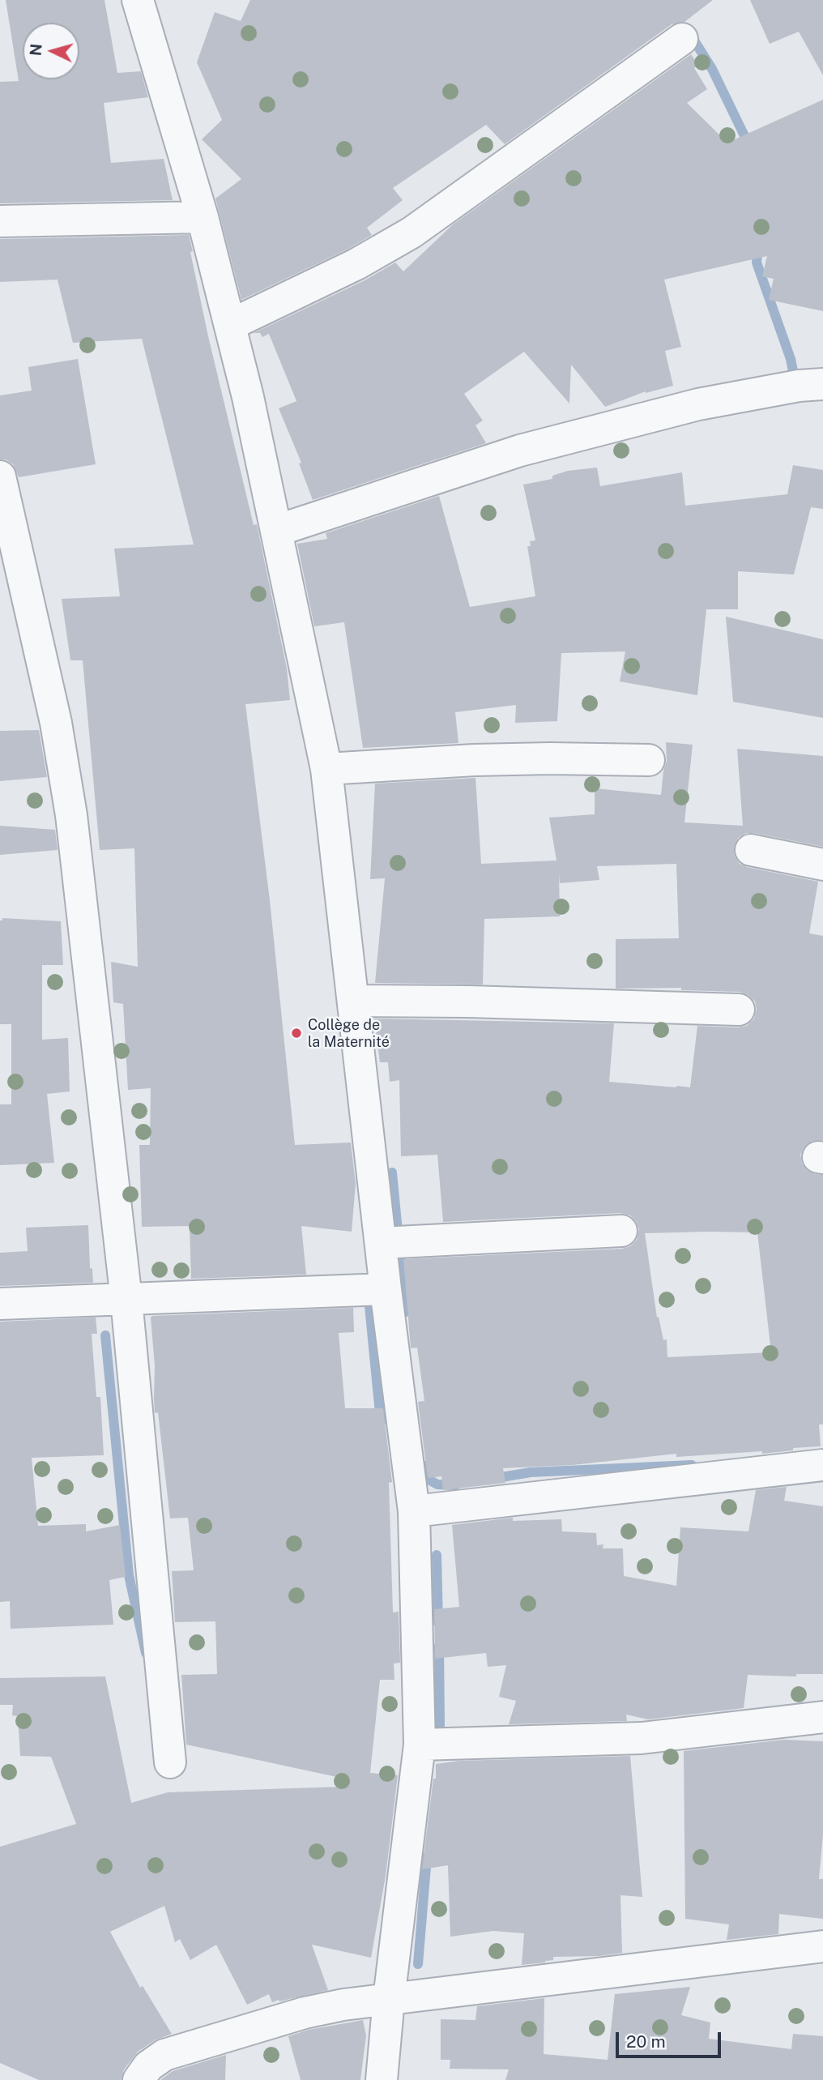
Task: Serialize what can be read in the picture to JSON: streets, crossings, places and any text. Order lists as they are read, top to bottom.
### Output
{
  "places": ["Collège de la Maternité"],
  "scale_bar": "20 m",
  "north": "left"
}
